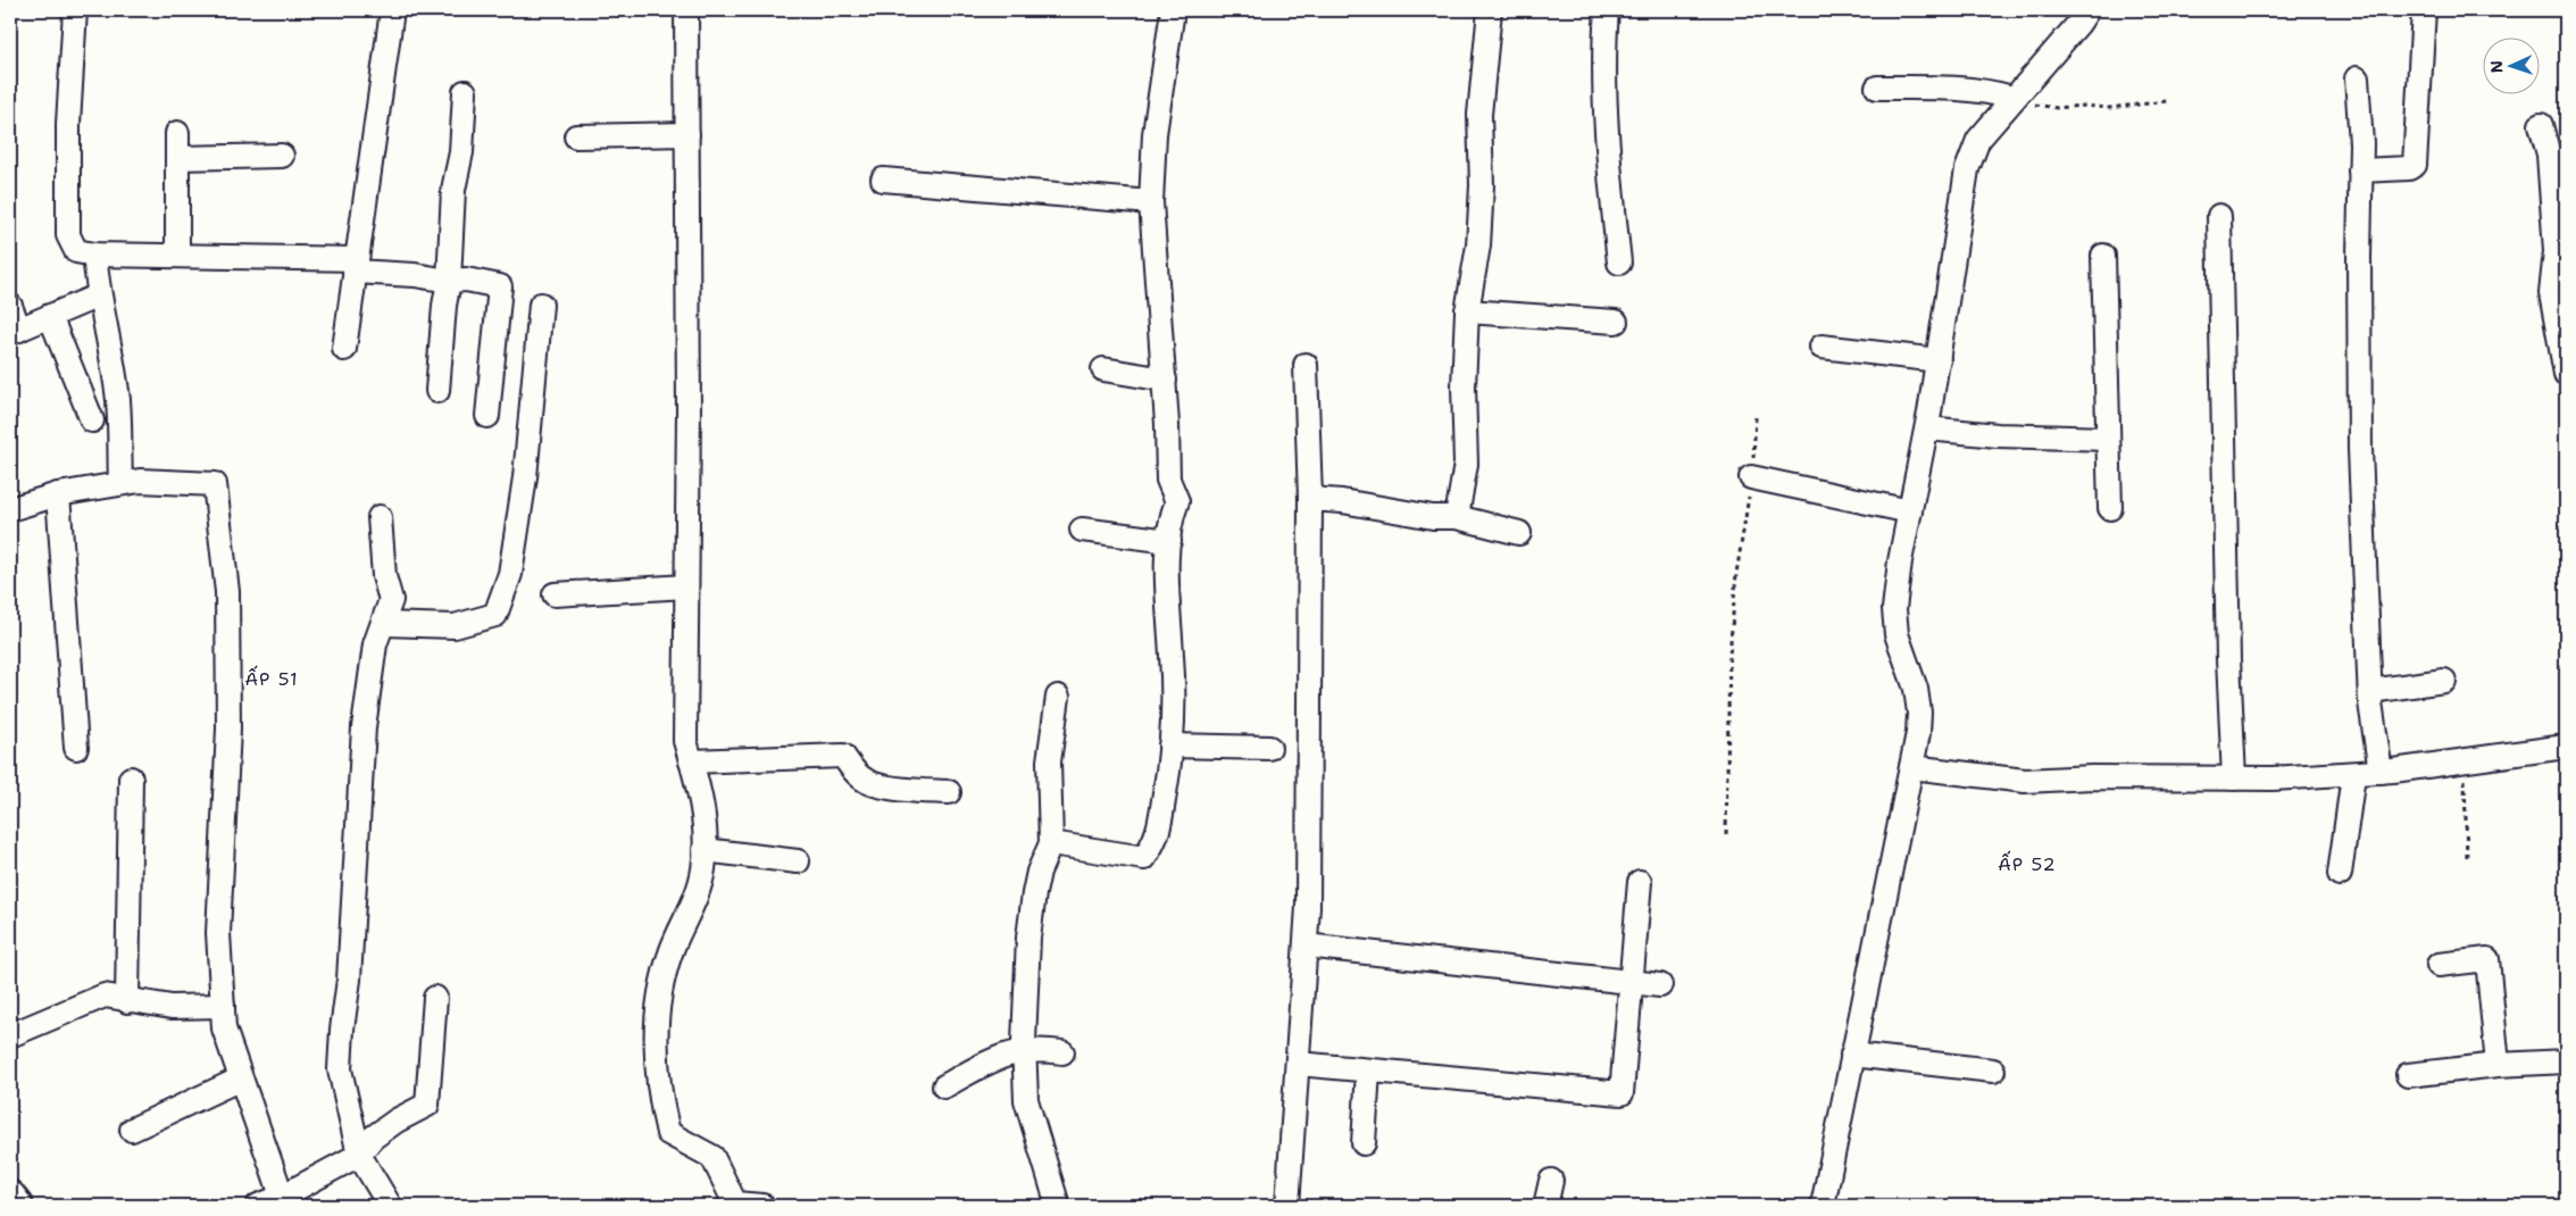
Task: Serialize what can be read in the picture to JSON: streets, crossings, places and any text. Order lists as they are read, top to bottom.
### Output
{
  "districts": ["ẤP 51", "ẤP 52"],
  "north": "left"
}
